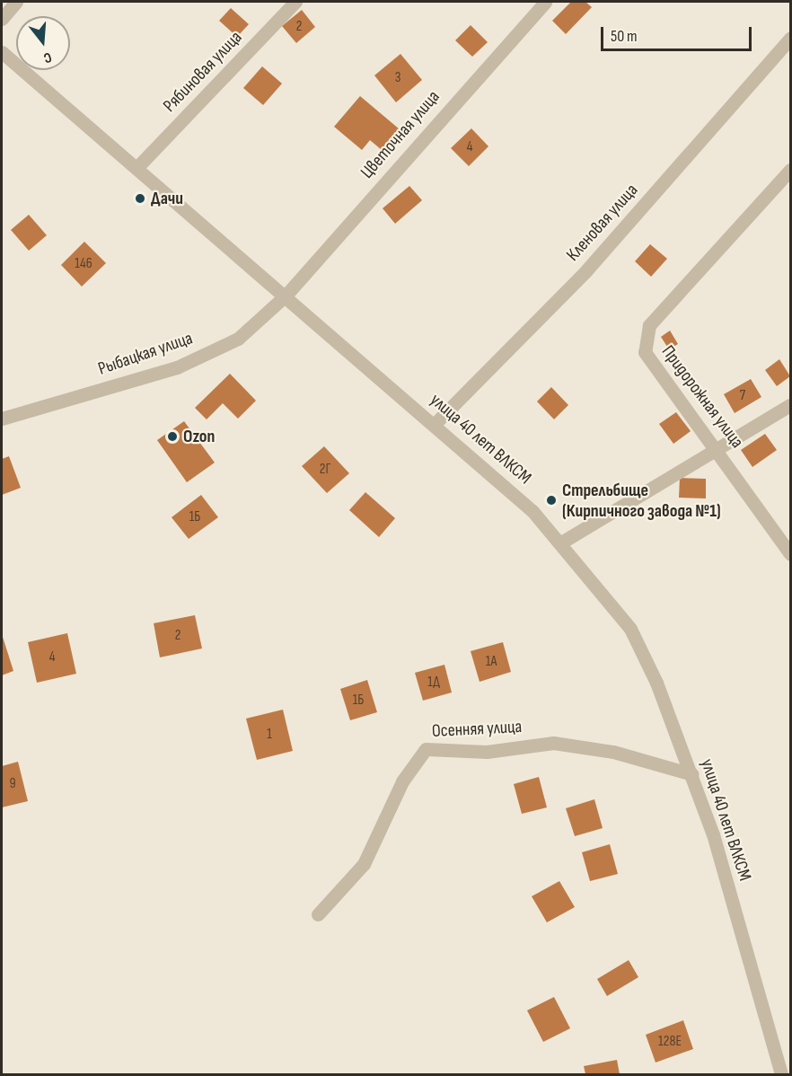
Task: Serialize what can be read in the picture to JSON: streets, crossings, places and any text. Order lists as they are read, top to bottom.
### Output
{
  "streets": {
    "street": [
      "Рябиновая улица",
      "Цветочная улица",
      "Кленовая улица",
      "Рыбацкая улица",
      "Придорожная улица",
      "улица 40 лет ВЛКСМ",
      "Осенняя улица"
    ]
  },
  "crossings": [
    ["Рябиновая улица", "улица 40 лет ВЛКСМ"],
    ["Цветочная улица", "Рыбацкая улица"],
    ["Цветочная улица", "улица 40 лет ВЛКСМ"],
    ["Кленовая улица", "улица 40 лет ВЛКСМ"],
    ["Рыбацкая улица", "улица 40 лет ВЛКСМ"],
    ["улица 40 лет ВЛКСМ", "Осенняя улица"]
  ],
  "places": ["Дачи", "Ozon", "Стрельбище (Кирпичного завода №1)"],
  "house_numbers": [
    "2",
    "3",
    "4",
    "146",
    "7",
    "2Г",
    "1Б",
    "2",
    "4",
    "1А",
    "1Д",
    "1Б",
    "1",
    "9",
    "128Е"
  ],
  "scale_bar": "50 m",
  "north": "bottom"
}
